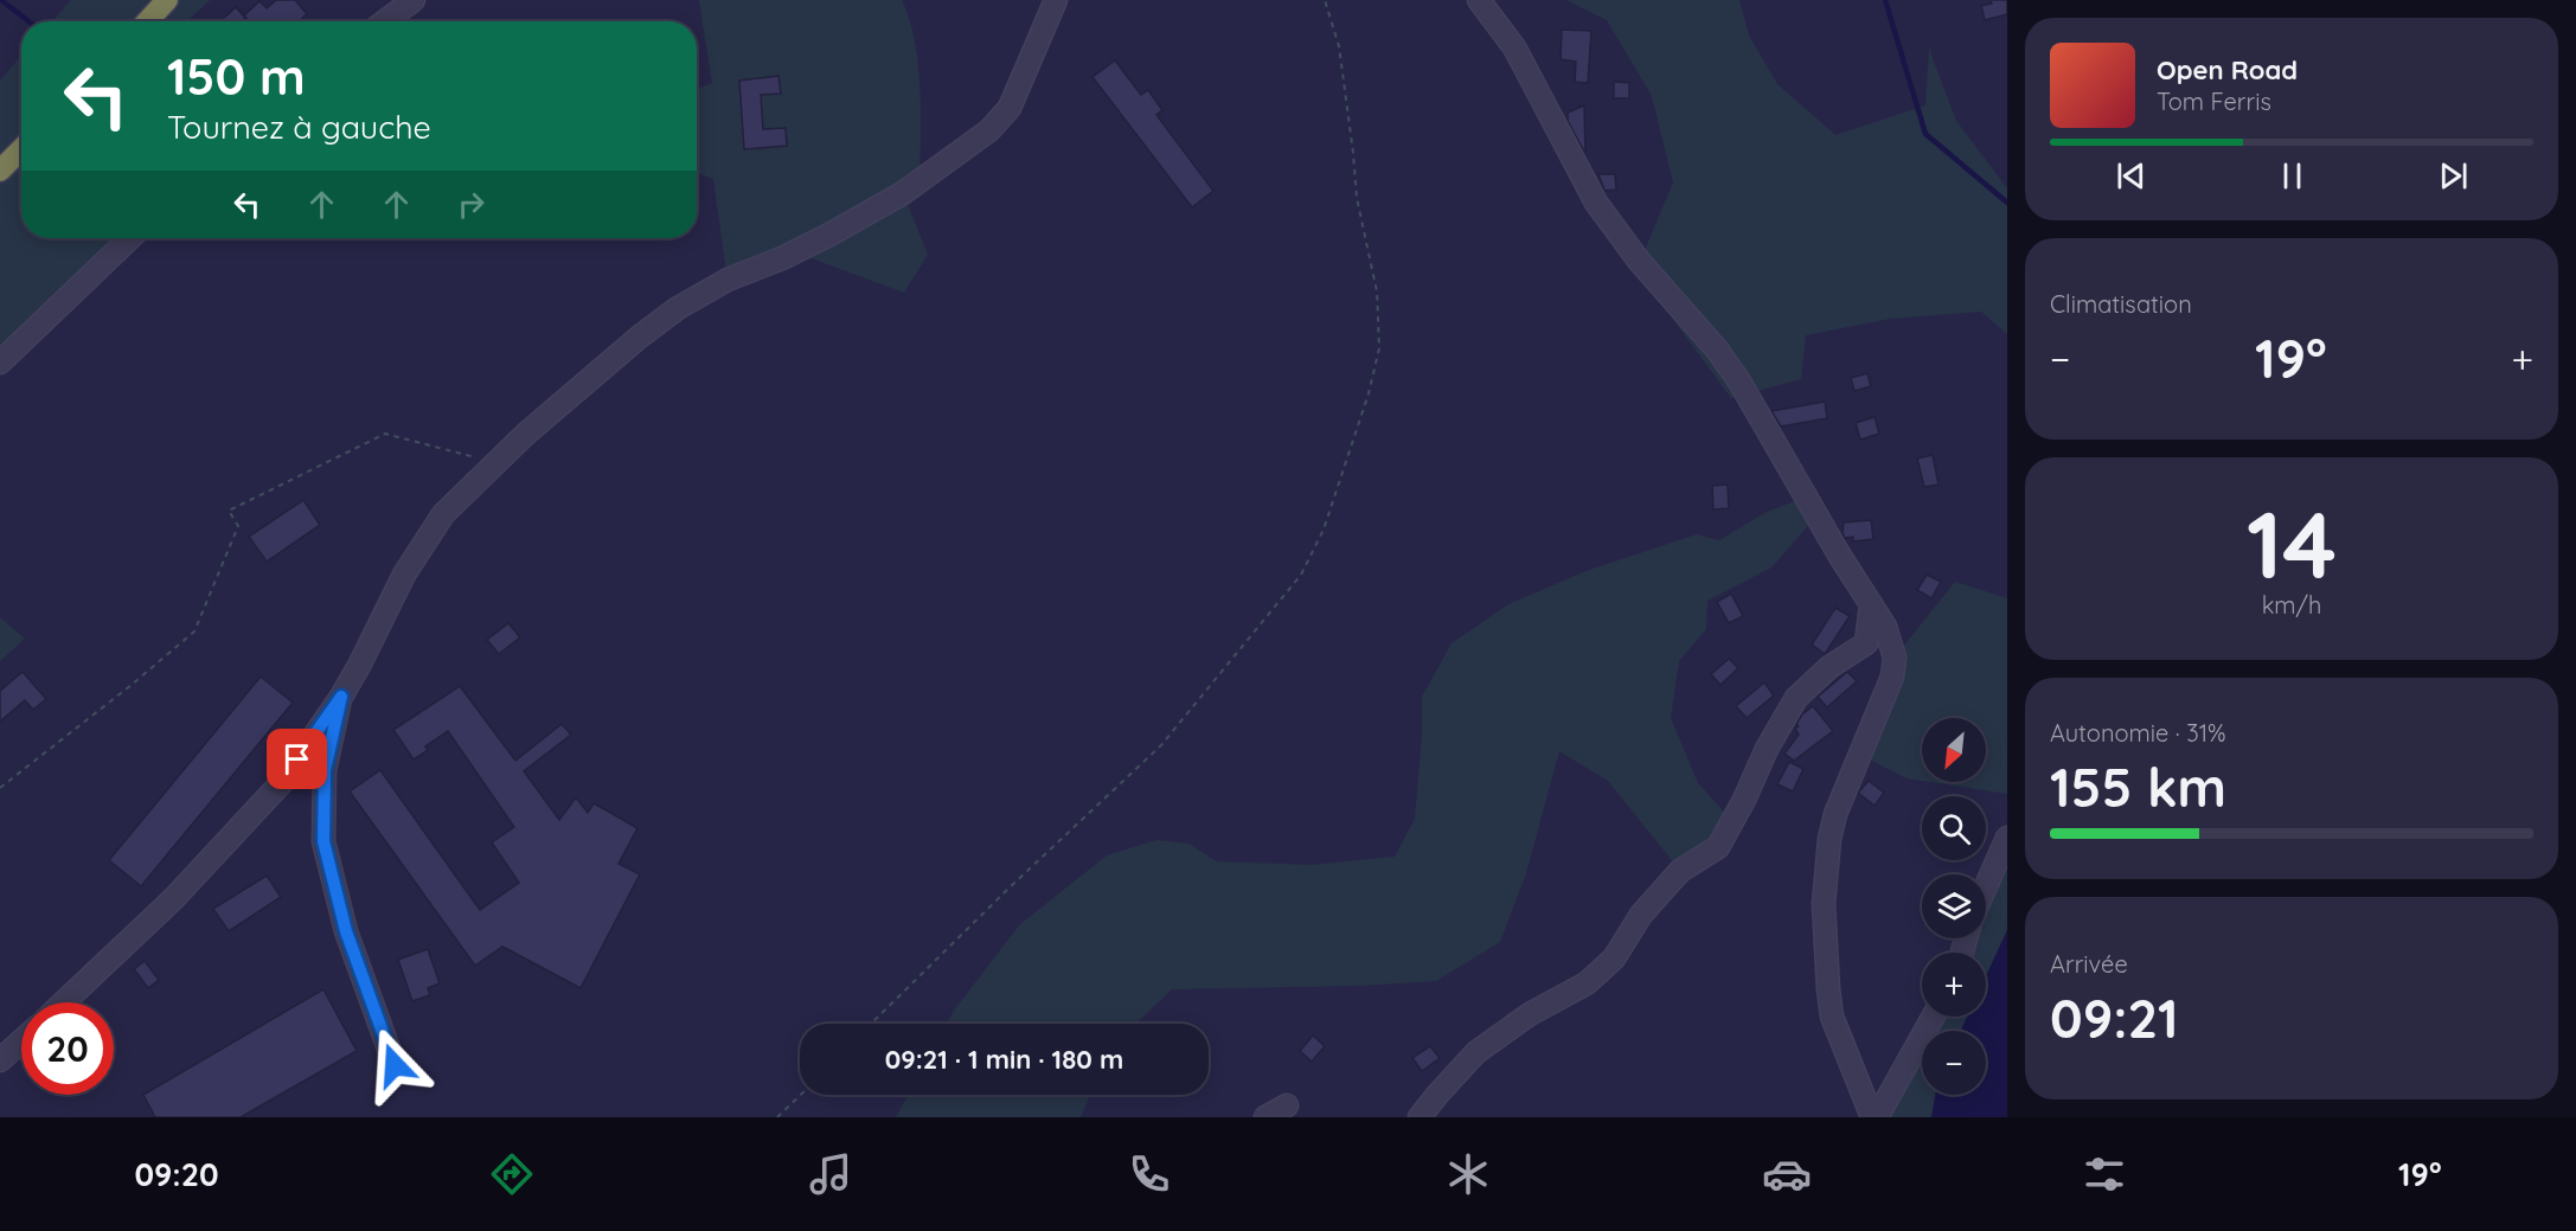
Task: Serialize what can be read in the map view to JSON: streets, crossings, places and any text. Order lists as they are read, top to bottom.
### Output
{
  "north": "bottom left",
  "page": {
    "turn": ["150 m", "Tournez à gauche"],
    "song": ["Open Road", "Tom Ferris"],
    "tile": [
      "Climatisation",
      ["14", "km/h"],
      ["Autonomie · 31%", "155 km"],
      ["Arrivée", "09:21"]
    ],
    "heat": ["−", "19°", "+"],
    "map_buttons": ["+", "−"],
    "limit": "20",
    "trip": "09:21 · 1 min · 180 m",
    "tabs": ["09:20", "19°"]
  }
}
